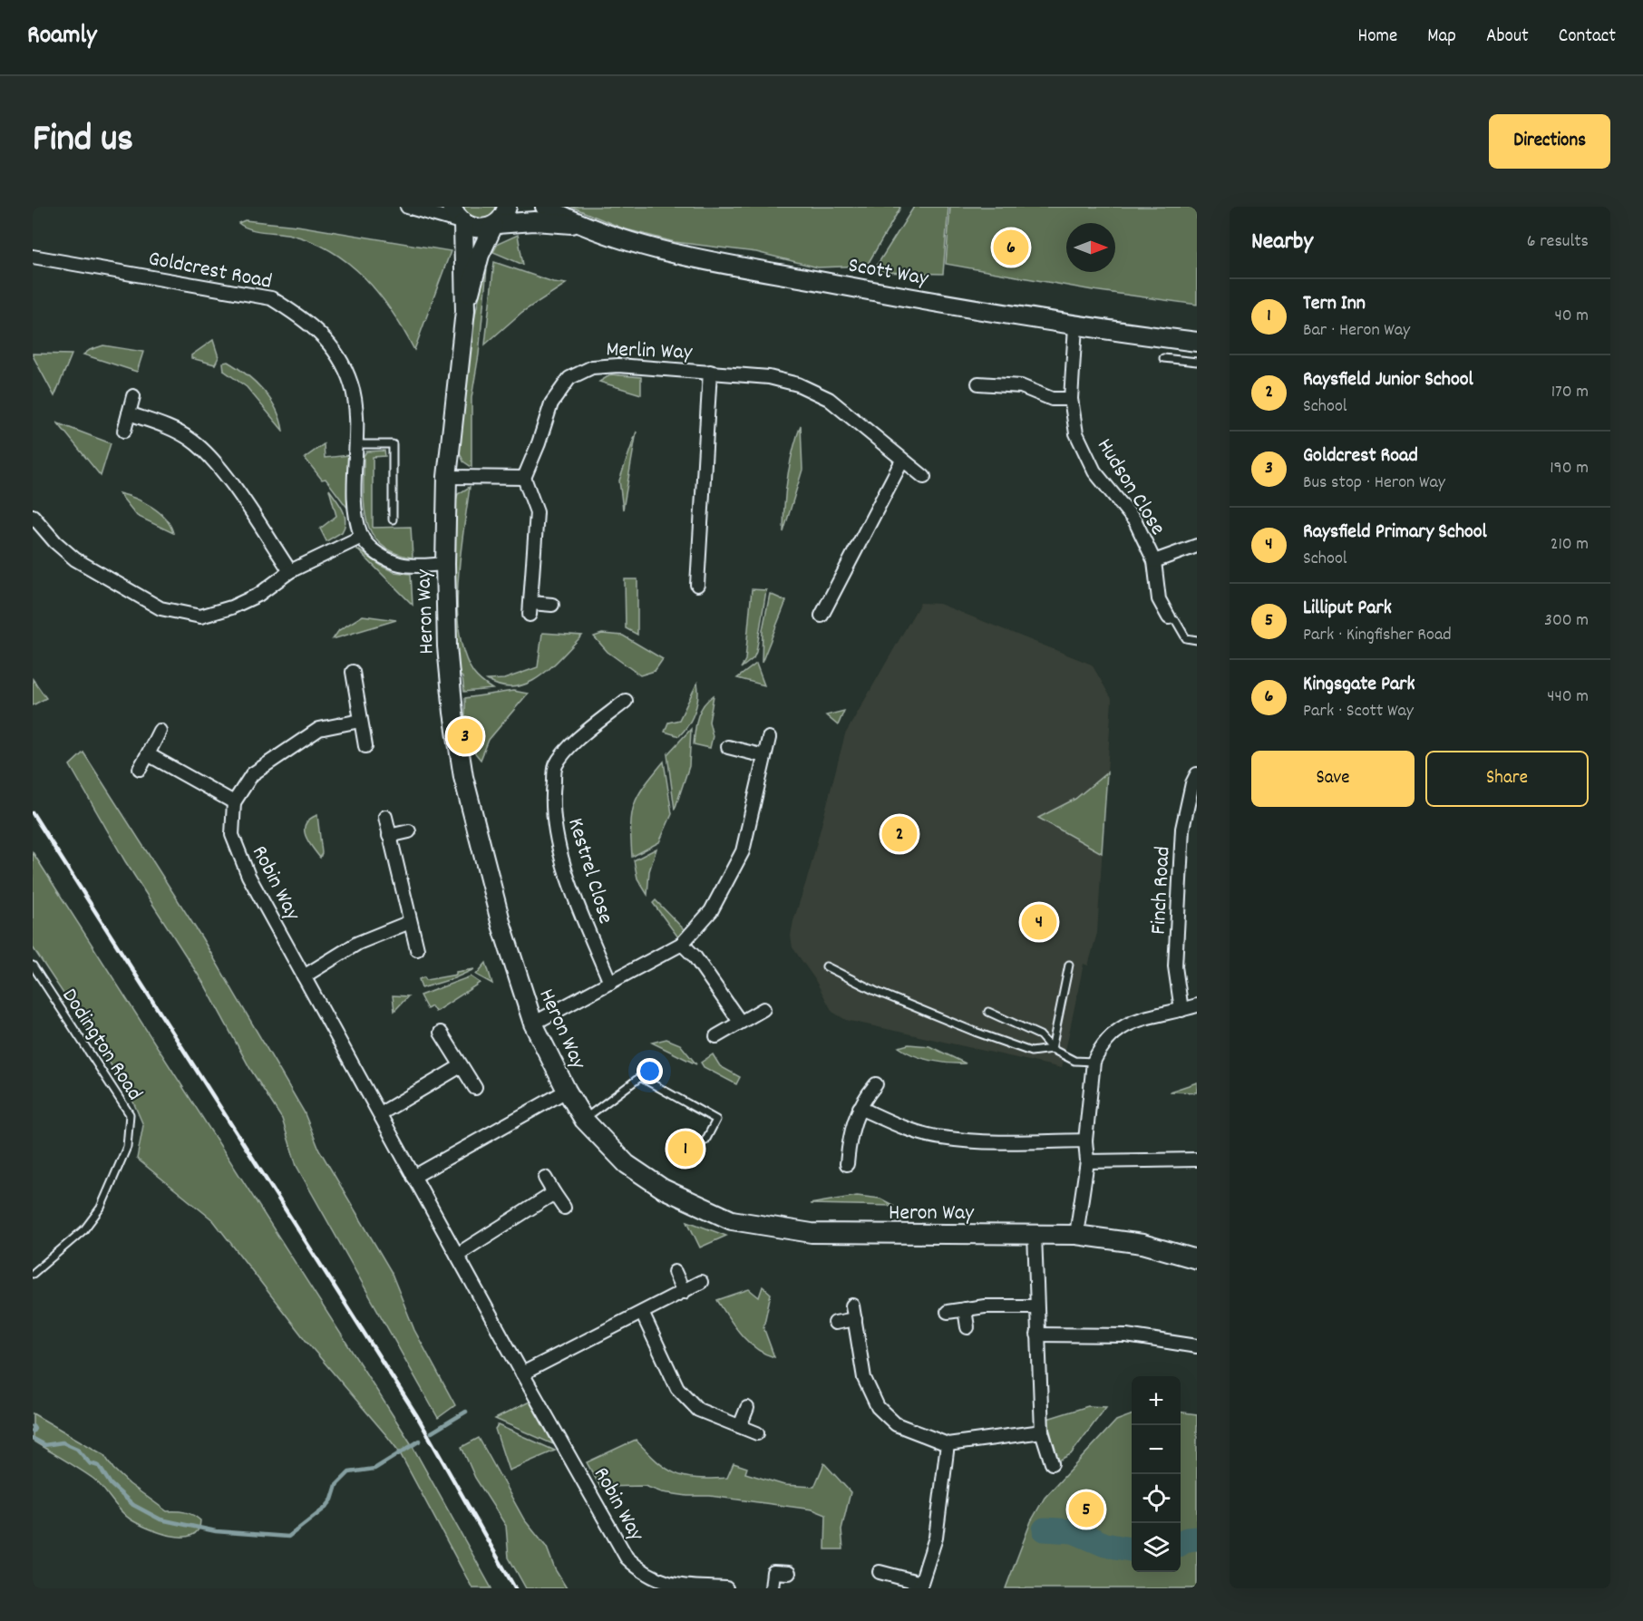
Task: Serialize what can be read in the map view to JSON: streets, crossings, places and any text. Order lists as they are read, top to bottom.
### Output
{
  "streets": {
    "street": [
      "Goldcrest Road",
      "Scott Way",
      "Merlin Way",
      "Hudson Close",
      "Heron Way",
      "Kestrel Close",
      "Robin Way",
      "Finch Road"
    ],
    "lane": ["Dodington Road"]
  },
  "crossings": [
    ["Scott Way", "Hudson Close"],
    ["Scott Way", "Heron Way"]
  ],
  "north": "right",
  "page": {
    "header": "Roamly",
    "nav": [
      "Home",
      "Map",
      "About",
      "Contact"
    ],
    "title": "Find us",
    "buttons": [
      "Directions",
      ["Save", "Share"]
    ],
    "heading": ["Nearby", "6 results"],
    "pins": [
      "6",
      "3",
      "2",
      "4",
      "1",
      "5"
    ],
    "list": [
      {
        "mark": "1",
        "name": "Tern Inn",
        "note": "Bar · Heron Way",
        "value": "40 m"
      },
      {
        "mark": "2",
        "name": "Raysfield Junior School",
        "note": "School",
        "value": "170 m"
      },
      {
        "mark": "3",
        "name": "Goldcrest Road",
        "note": "Bus stop · Heron Way",
        "value": "190 m"
      },
      {
        "mark": "4",
        "name": "Raysfield Primary School",
        "note": "School",
        "value": "210 m"
      },
      {
        "mark": "5",
        "name": "Lilliput Park",
        "note": "Park · Kingfisher Road",
        "value": "300 m"
      },
      {
        "mark": "6",
        "name": "Kingsgate Park",
        "note": "Park · Scott Way",
        "value": "440 m"
      }
    ],
    "map_buttons": ["+", "−"]
  }
}
